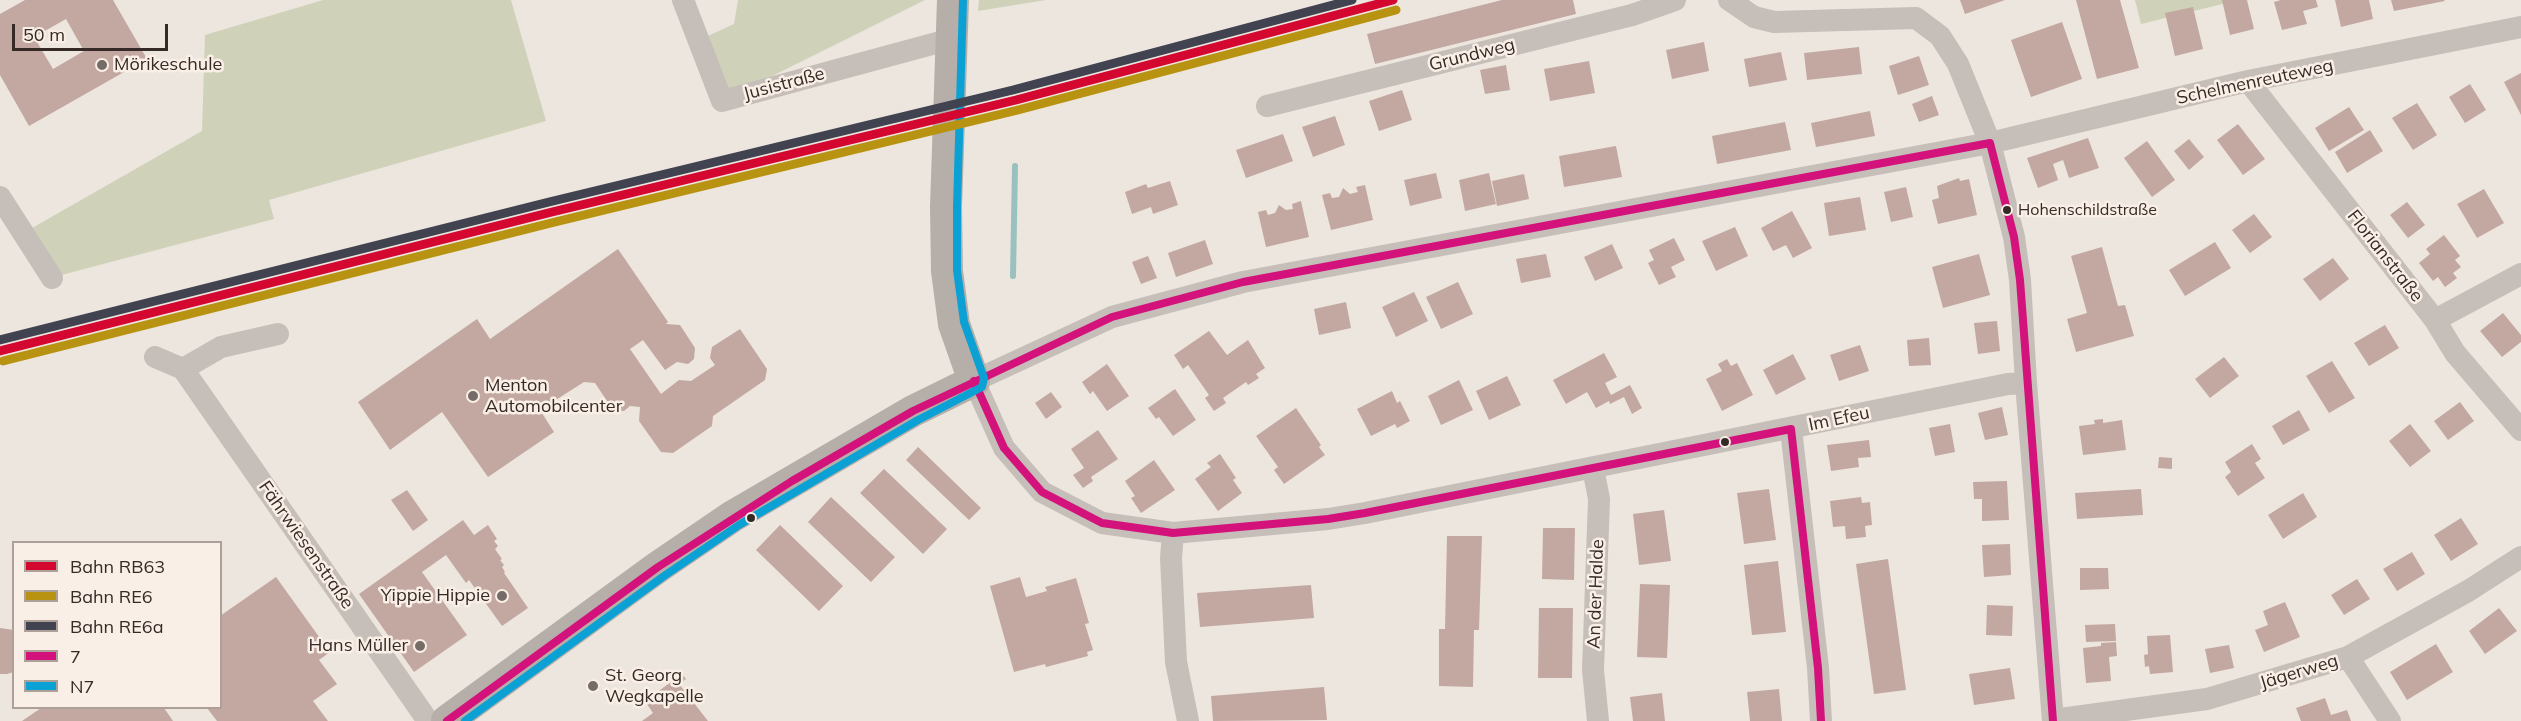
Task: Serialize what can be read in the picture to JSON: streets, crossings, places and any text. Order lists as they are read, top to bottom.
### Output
{
  "streets": {
    "street": [
      "Grundweg",
      "Schelmenreuteweg",
      "Jusistraße",
      "Florianstraße",
      "Im Efeu",
      "Fährwiesenstraße",
      "An der Halde",
      "Jägerweg"
    ]
  },
  "crossings": [
    ["Schelmenreuteweg", "Florianstraße"],
    ["Im Efeu", "An der Halde"]
  ],
  "places": [
    "Mörikeschule",
    "Hohenschildstraße",
    "Menton Automobilcenter",
    "Yippie Hippie",
    "Hans Müller",
    "St. Georg Wegkapelle"
  ],
  "lines": [
    "rail line RB63",
    "rail line RE6a",
    "transit line N7",
    "rail line RE6",
    "transit line 7"
  ],
  "legend": [
    "Bahn RB63",
    "Bahn RE6",
    "Bahn RE6a",
    "7",
    "N7"
  ],
  "scale_bar": "50 m"
}
